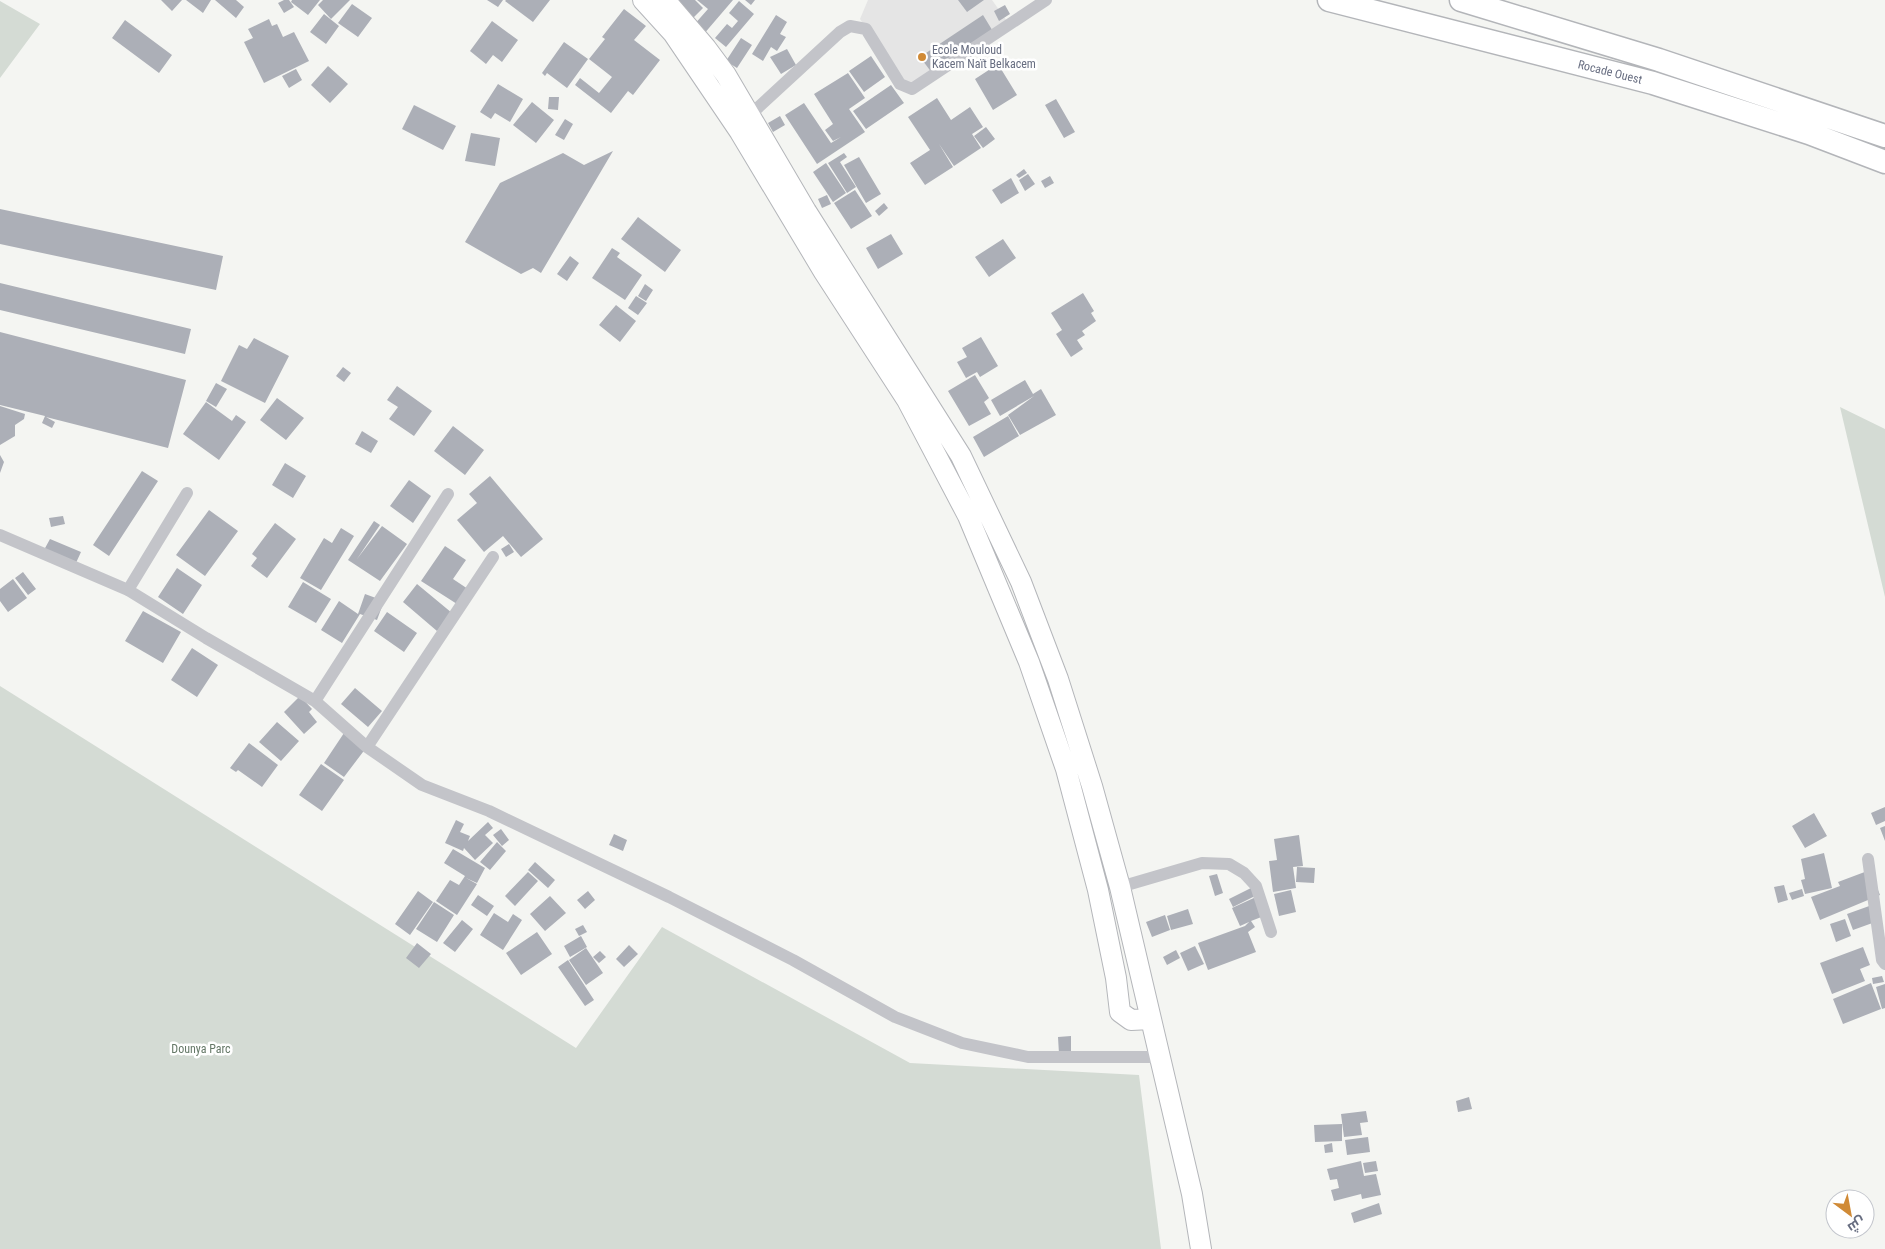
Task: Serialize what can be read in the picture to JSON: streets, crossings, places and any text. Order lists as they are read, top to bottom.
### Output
{
  "streets": {
    "highway": ["Rocade Ouest"]
  },
  "parks": ["Dounya Parc"],
  "places": ["Ecole Mouloud Kacem Naït Belkacem"],
  "north": "bottom right"
}
